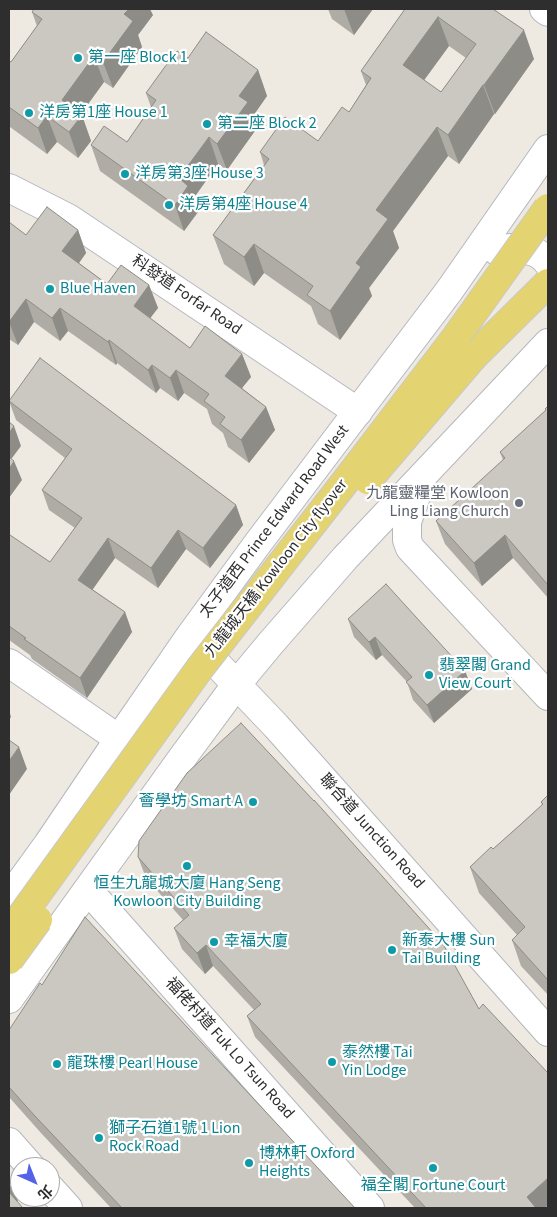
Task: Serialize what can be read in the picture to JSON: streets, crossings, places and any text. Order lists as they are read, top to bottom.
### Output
{
  "streets": {
    "main road": [
      "科發道 Forfar Road",
      "太子道西 Prince Edward Road West",
      "九龍城天橋 Kowloon City flyover",
      "聯合道 Junction Road",
      "福佬村道 Fuk Lo Tsun Road"
    ]
  },
  "crossings": [
    ["科發道 Forfar Road", "太子道西 Prince Edward Road West"],
    ["太子道西 Prince Edward Road West", "聯合道 Junction Road"]
  ],
  "places": [
    "第一座 Block 1",
    "洋房第1座 House 1",
    "第二座 Block 2",
    "洋房第3座 House 3",
    "洋房第4座 House 4",
    "Blue Haven",
    "九龍靈糧堂 Kowloon Ling Liang Church",
    "翡翠閣 Grand View Court",
    "薈學坊 Smart A",
    "恒生九龍城大廈 Hang Seng Kowloon City Building",
    "幸福大廈",
    "新泰大樓 Sun Tai Building",
    "泰然樓 Tai Yin Lodge",
    "龍珠樓 Pearl House",
    "獅子石道1號 1 Lion Rock Road",
    "博林軒 Oxford Heights",
    "福全閣 Fortune Court"
  ],
  "north": "bottom right"
}
